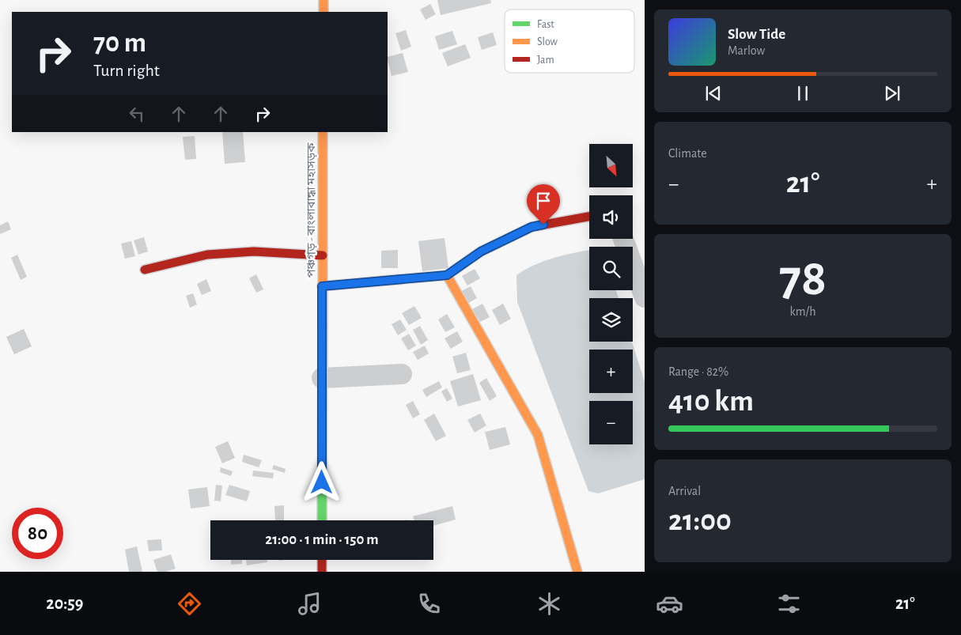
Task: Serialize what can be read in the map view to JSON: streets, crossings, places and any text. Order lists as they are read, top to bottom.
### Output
{
  "streets": {
    "main road": ["পঞ্চগড় - বাংলাবান্ধা মহাসড়ক"]
  },
  "legend": ["Fast", "Slow", "Jam"],
  "north": "bottom right",
  "page": {
    "turn": ["70 m", "Turn right"],
    "song": ["Slow Tide", "Marlow"],
    "tile": [
      "Climate",
      ["78", "km/h"],
      ["Range · 82%", "410 km"],
      ["Arrival", "21:00"]
    ],
    "map_buttons": ["+", "−"],
    "heat": ["−", "21°", "+"],
    "limit": "80",
    "trip": "21:00 · 1 min · 150 m",
    "tabs": ["20:59", "21°"]
  }
}
